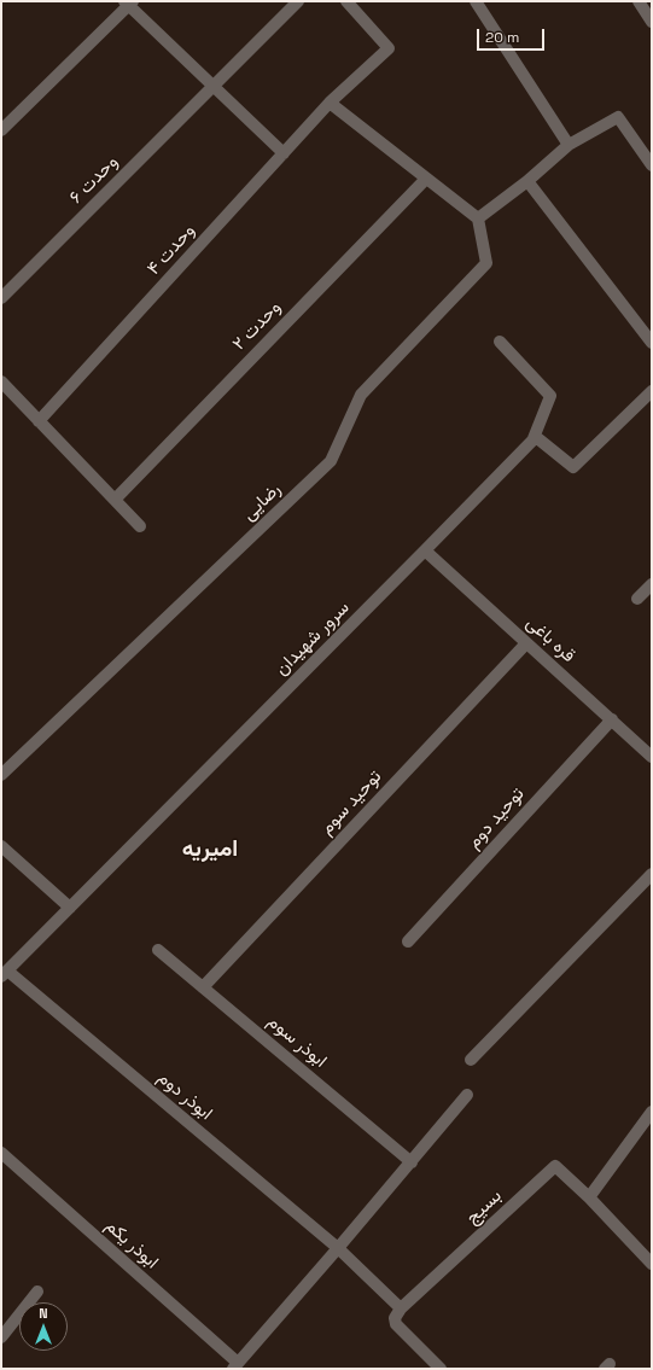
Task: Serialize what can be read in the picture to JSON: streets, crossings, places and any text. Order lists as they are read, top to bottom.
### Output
{
  "streets": {
    "street": [
      "وحدت ۶",
      "وحدت ۴",
      "وحدت ۲",
      "رضایی",
      "سرور شهیدان",
      "قره باغی",
      "توحید سوم",
      "توحید دوم",
      "ابوذر سوم",
      "ابوذر دوم",
      "بسیج",
      "ابوذر یکم"
    ]
  },
  "crossings": [
    ["سرور شهیدان", "قره باغی"],
    ["سرور شهیدان", "ابوذر دوم"],
    ["قره باغی", "توحید سوم"],
    ["قره باغی", "توحید دوم"],
    ["توحید سوم", "ابوذر سوم"]
  ],
  "districts": ["امیریه"],
  "scale_bar": "20 m",
  "north": "top"
}
